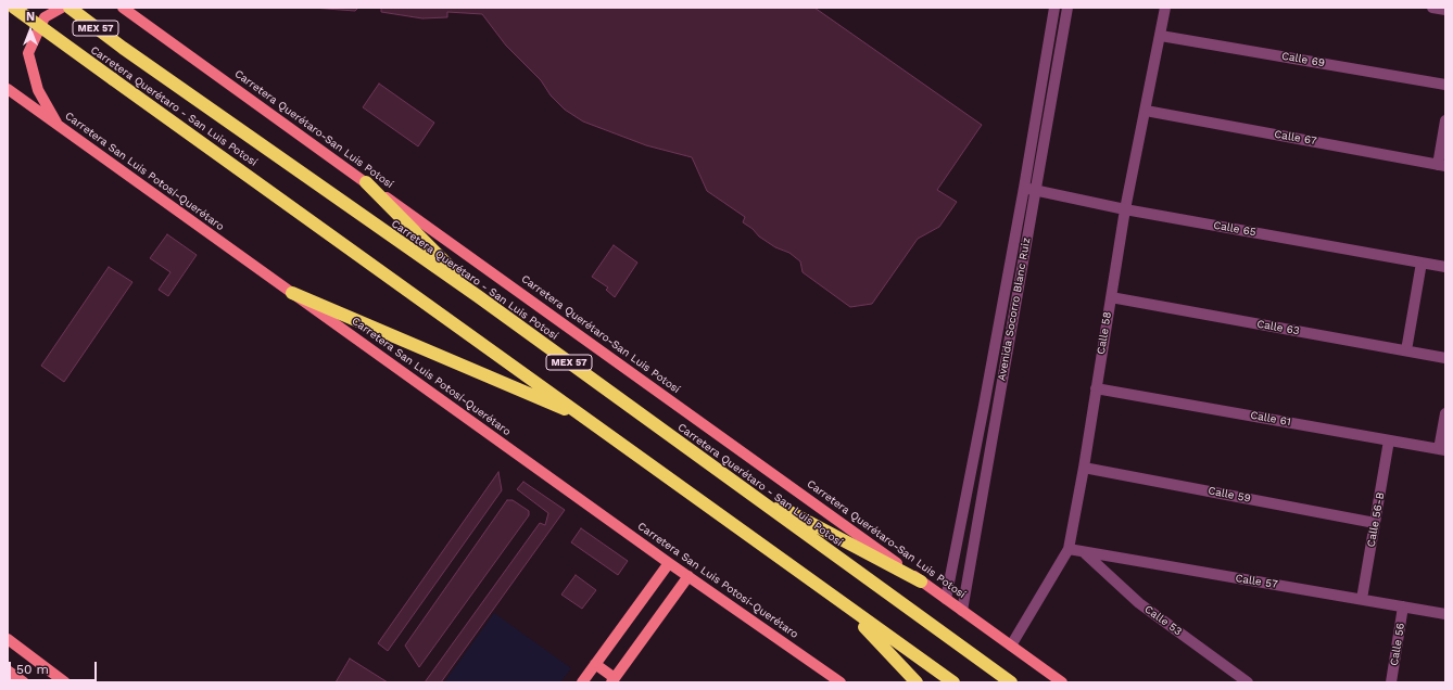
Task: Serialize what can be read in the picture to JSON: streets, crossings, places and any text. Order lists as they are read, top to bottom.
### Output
{
  "streets": {
    "highway": ["MEX 57", "Carretera Querétaro - San Luis Potosí"],
    "main road": ["Carretera Querétaro-San Luis Potosí", "Carretera San Luis Potosí-Querétaro"],
    "street": [
      "Calle 69",
      "Calle 67",
      "Calle 65",
      "Avenida Socorro Blanc Ruiz",
      "Calle 63",
      "Calle 58",
      "Calle 61",
      "Calle 59",
      "Calle 56-B",
      "Calle 57",
      "Calle 53",
      "Calle 56"
    ]
  },
  "crossings": [
    ["Calle 69", "Calle 58"],
    ["Carretera Querétaro-San Luis Potosí", "Avenida Socorro Blanc Ruiz"],
    ["Carretera Querétaro-San Luis Potosí", "Calle 58"],
    ["Calle 67", "Calle 58"],
    ["Calle 65", "Avenida Socorro Blanc Ruiz"],
    ["Calle 65", "Calle 58"],
    ["Calle 63", "Calle 58"],
    ["Calle 58", "Calle 61"],
    ["Calle 58", "Calle 59"],
    ["Calle 58", "Calle 57"],
    ["Calle 61", "Calle 56-B"],
    ["Calle 59", "Calle 56-B"],
    ["Calle 56-B", "Calle 57"],
    ["Calle 57", "Calle 53"],
    ["Calle 57", "Calle 56"]
  ],
  "scale_bar": "50 m",
  "north": "top"
}
